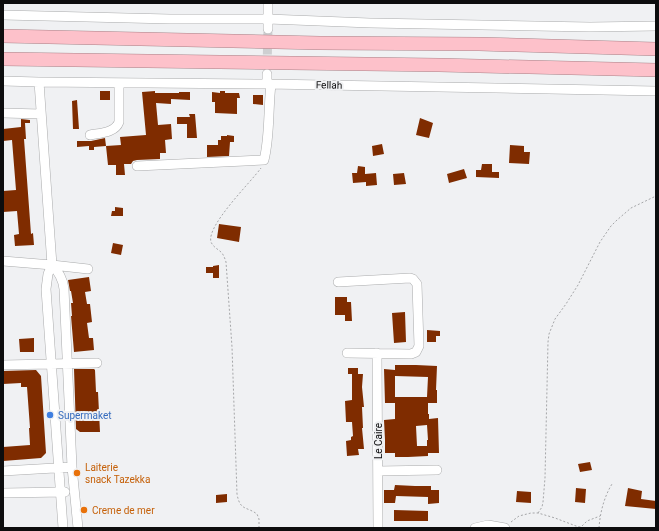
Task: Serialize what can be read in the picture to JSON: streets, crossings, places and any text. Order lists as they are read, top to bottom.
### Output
{
  "streets": {
    "street": ["Fellah", "Le Caire"]
  },
  "places": ["Supermaket", "Laiterie snack Tazekka", "Creme de mer"]
}
